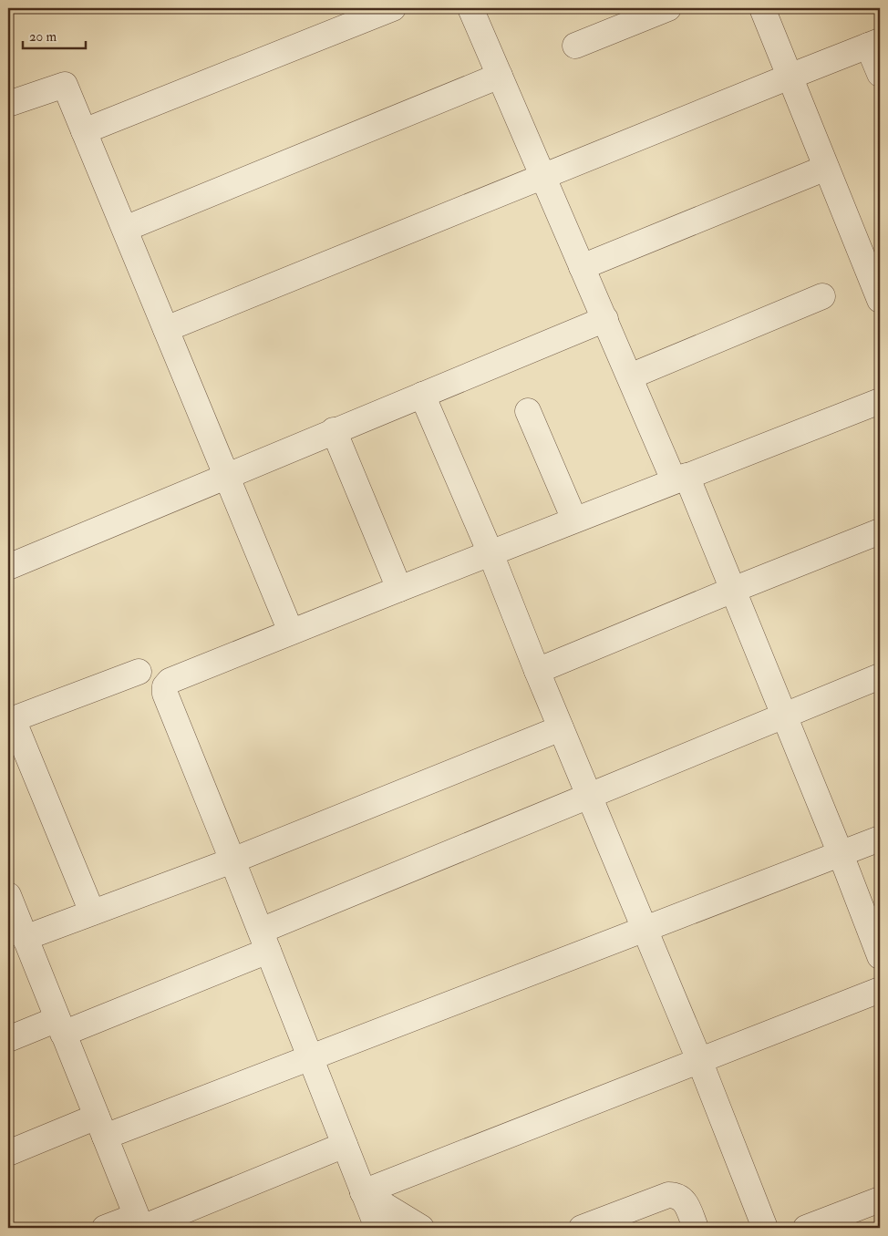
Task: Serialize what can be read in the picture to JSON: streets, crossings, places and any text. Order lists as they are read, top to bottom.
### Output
{
  "scale_bar": "20 m"
}
